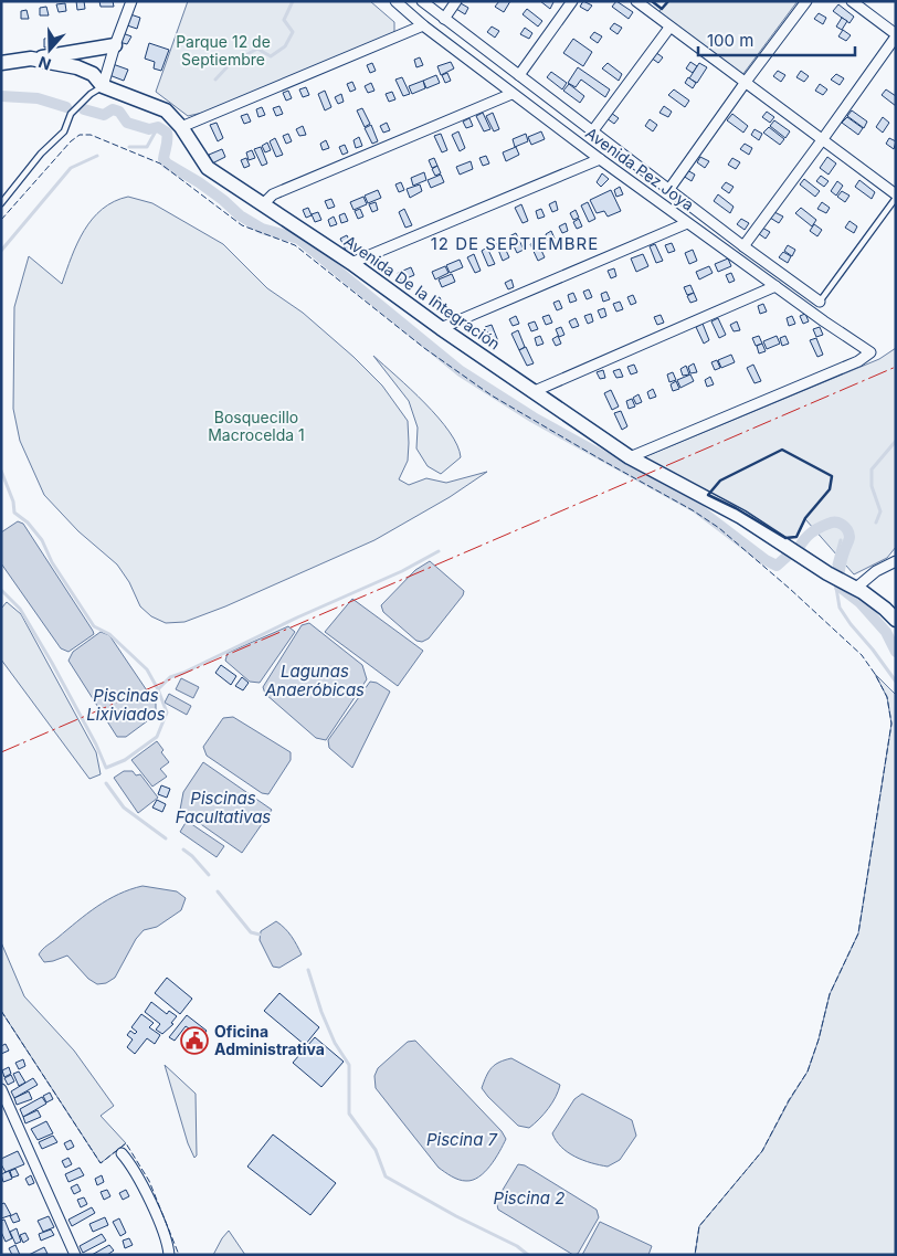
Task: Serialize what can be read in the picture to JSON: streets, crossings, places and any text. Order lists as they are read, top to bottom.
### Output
{
  "streets": {
    "street": ["Avenida Pez Joya", "Avenida De la Integración"]
  },
  "crossings": [
    ["Avenida Pez Joya", "Avenida De la Integración"]
  ],
  "districts": ["12 DE SEPTIEMBRE"],
  "water": [
    "Lagunas Anaeróbicas",
    "Piscinas Lixiviados",
    "Piscinas Facultativas",
    "Piscina 7",
    "Piscina 2"
  ],
  "parks": ["Parque 12 de Septiembre", "Bosquecillo Macrocelda 1"],
  "places": {
    "public building": ["Oficina Administrativa"]
  },
  "scale_bar": "100 m",
  "north": "bottom"
}
